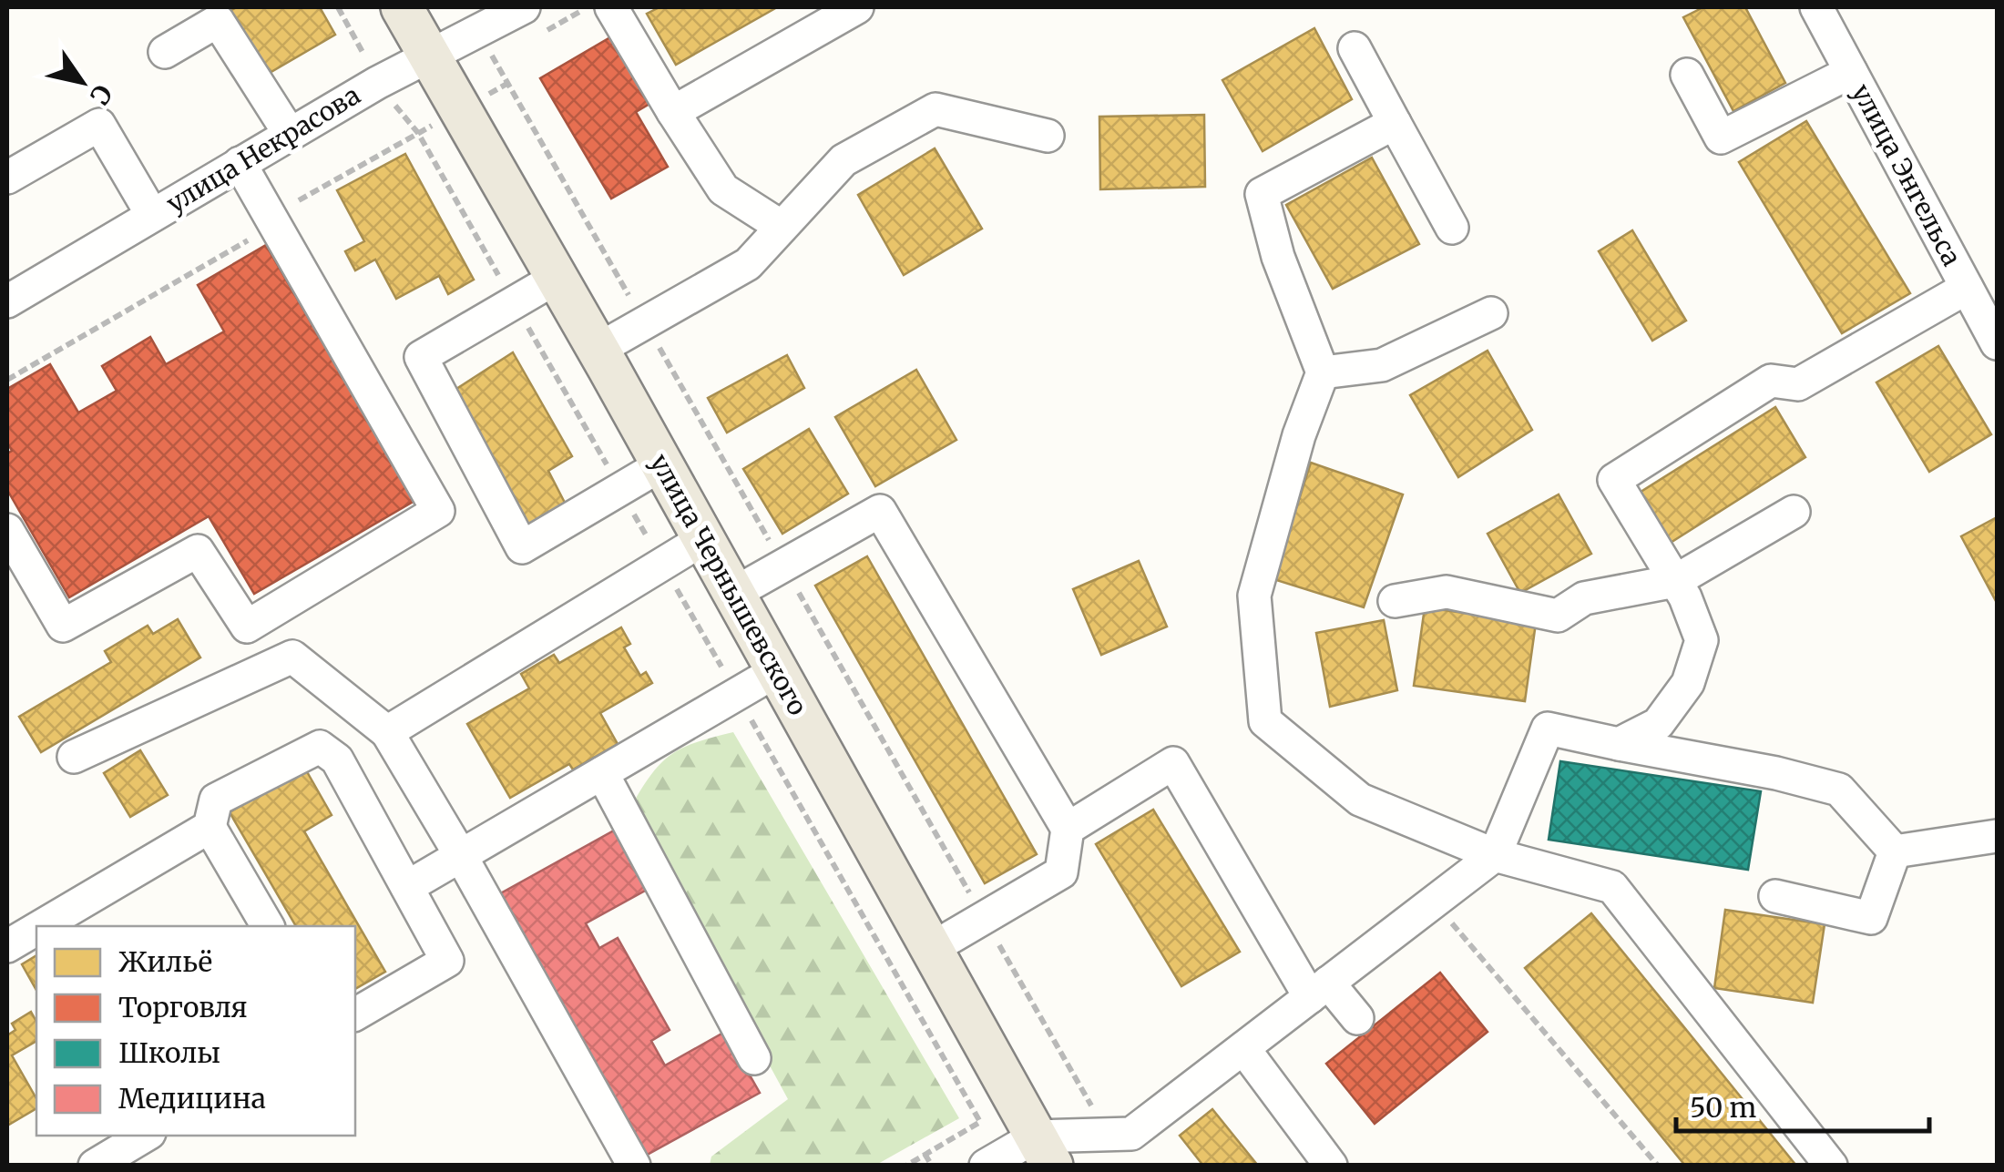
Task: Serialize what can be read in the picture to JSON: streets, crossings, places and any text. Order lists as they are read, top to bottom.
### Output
{
  "streets": {
    "main road": ["улица Чернышевского"],
    "street": ["улица Некрасова", "улица Энгельса"]
  },
  "crossings": [
    ["улица Некрасова", "улица Чернышевского"]
  ],
  "legend": [
    "Жильё",
    "Торговля",
    "Школы",
    "Медицина"
  ],
  "scale_bar": "50 m",
  "north": "bottom right"
}
